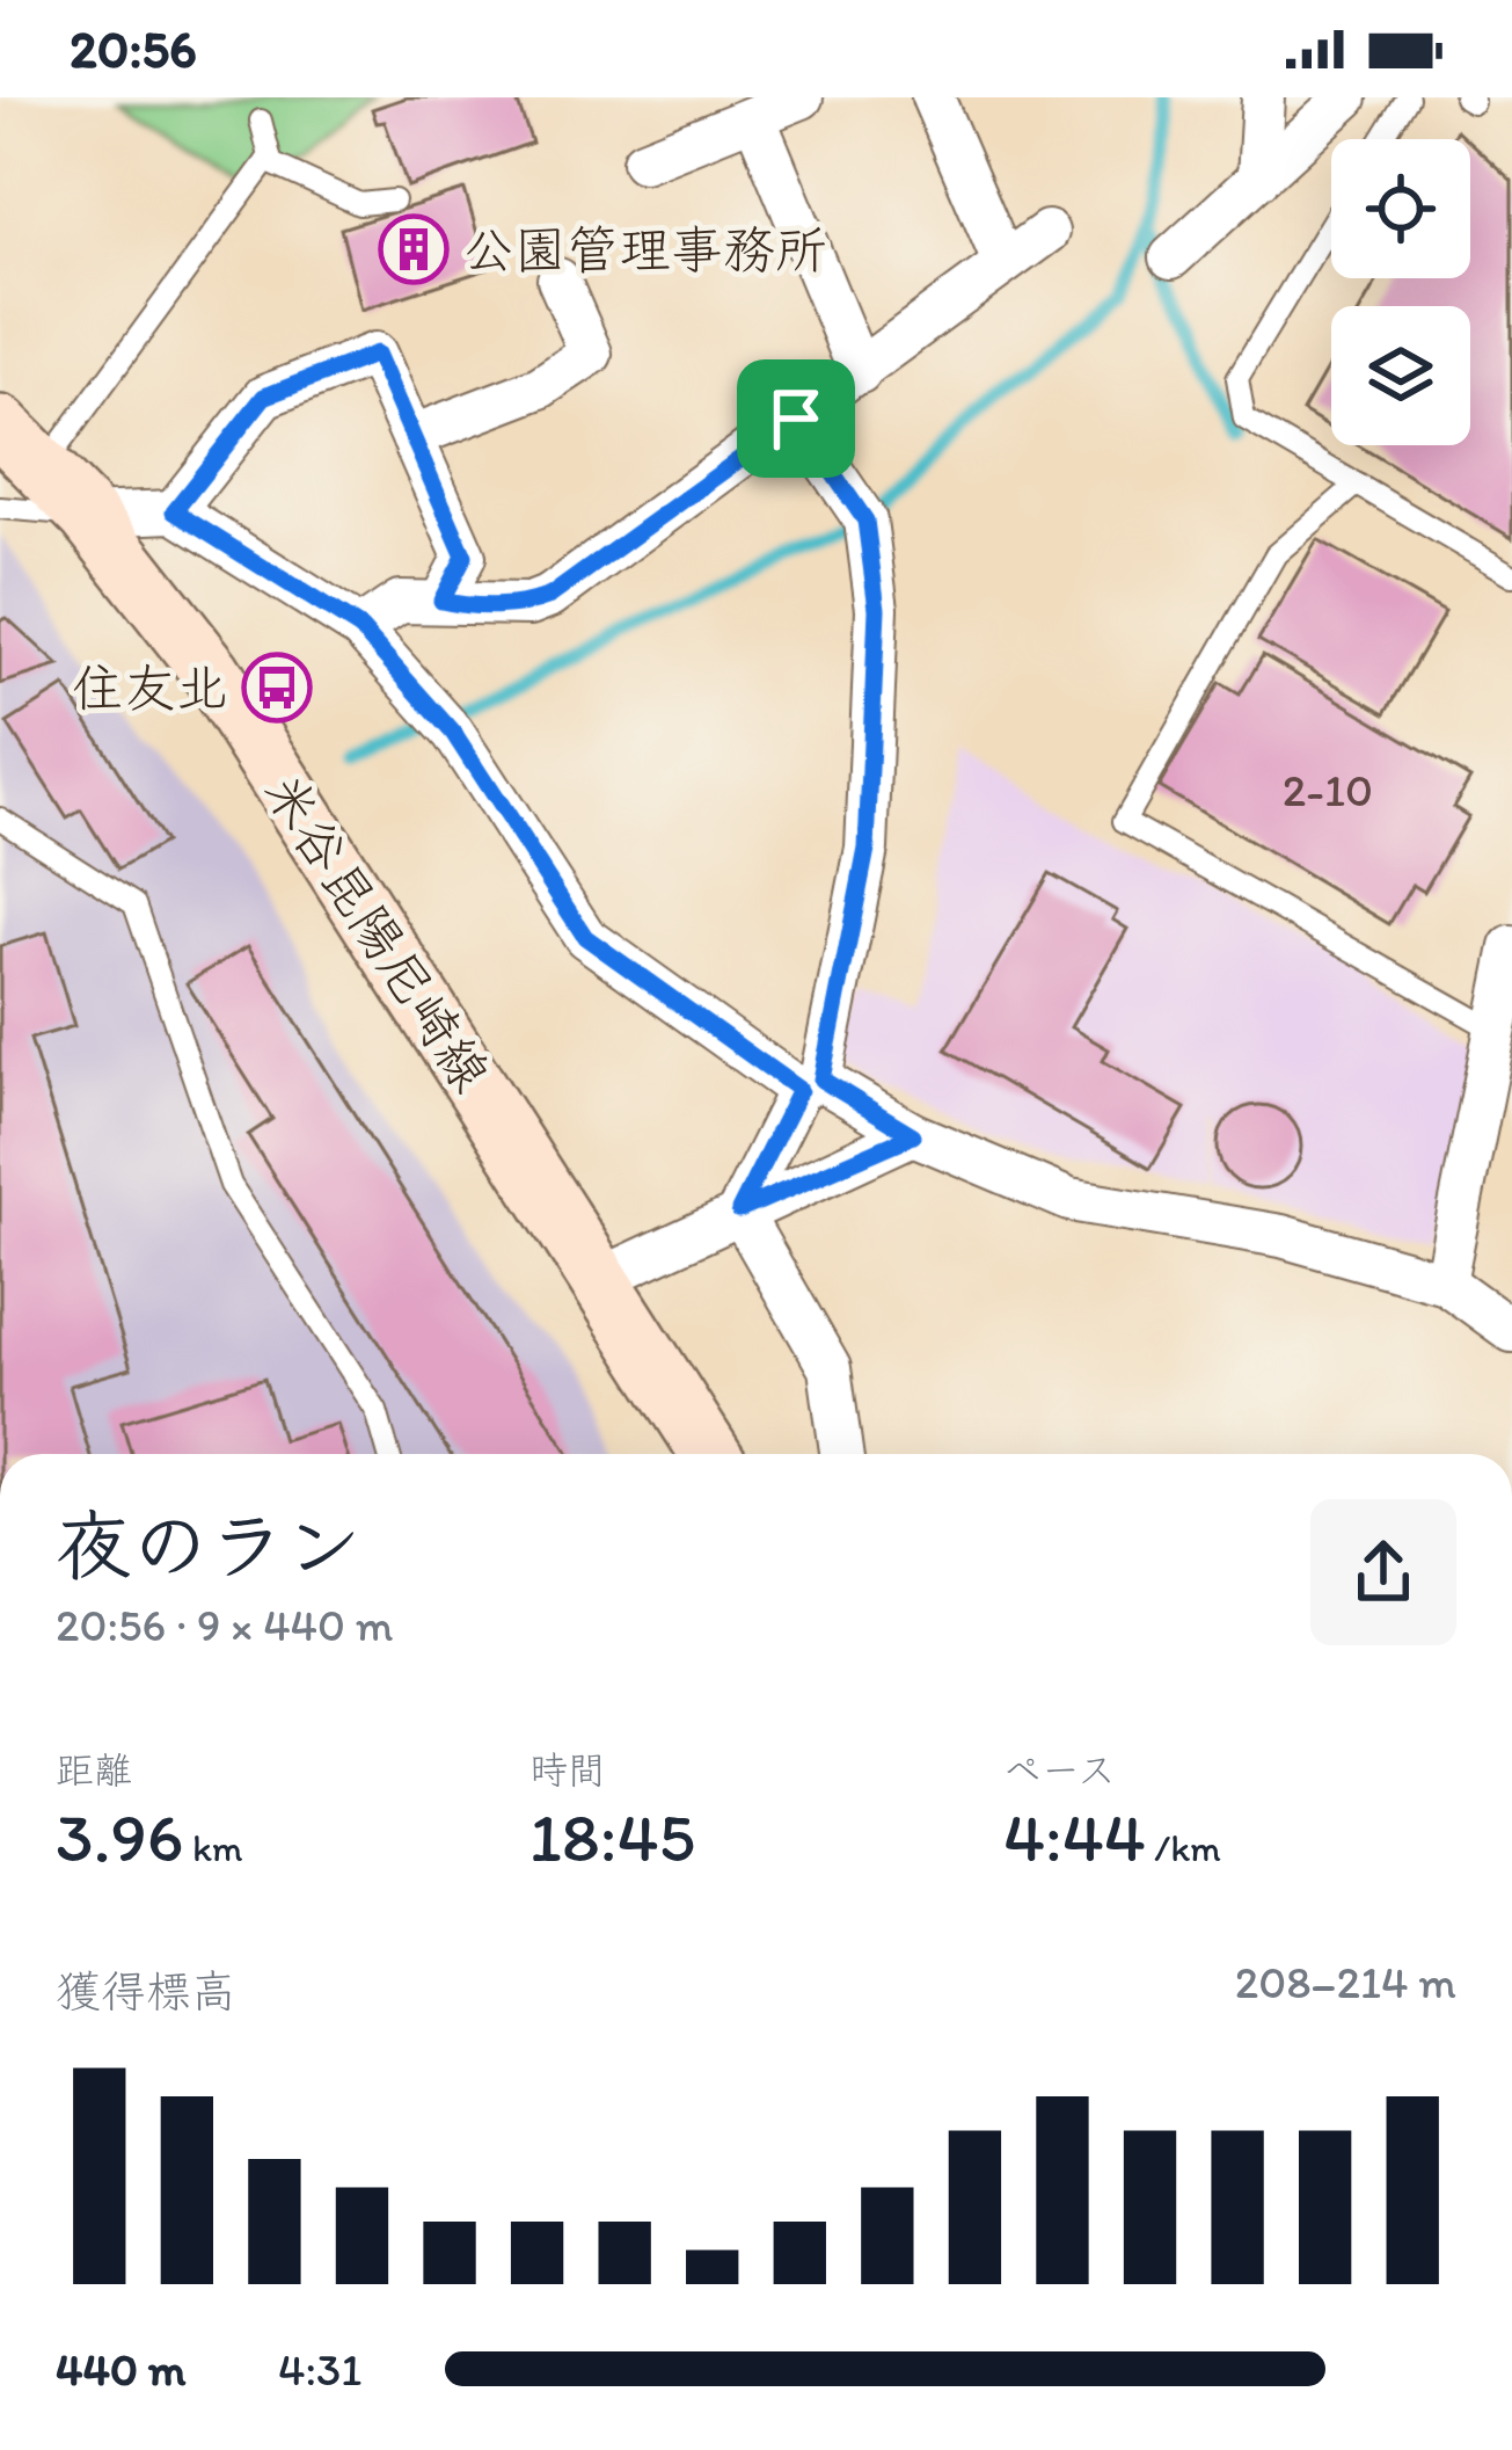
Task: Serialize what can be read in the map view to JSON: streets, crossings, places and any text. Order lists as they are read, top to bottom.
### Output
{
  "streets": {
    "main road": ["米谷昆陽尼崎線"]
  },
  "places": {
    "building": ["公園管理事務所"],
    "bus stop": ["住友北"]
  },
  "house_numbers": ["2-10"],
  "page": {
    "status": "20:56",
    "heading": ["夜のラン", "20:56 · 9 × 440 m"],
    "stats": [
      ["距離", "3.96 km"],
      ["時間", "18:45"],
      ["ペース", "4:44 /km"]
    ],
    "chart": ["獲得標高", "208–214 m"],
    "list": [
      {
        "name": "440 m",
        "note": "4:31"
      }
    ]
  }
}
